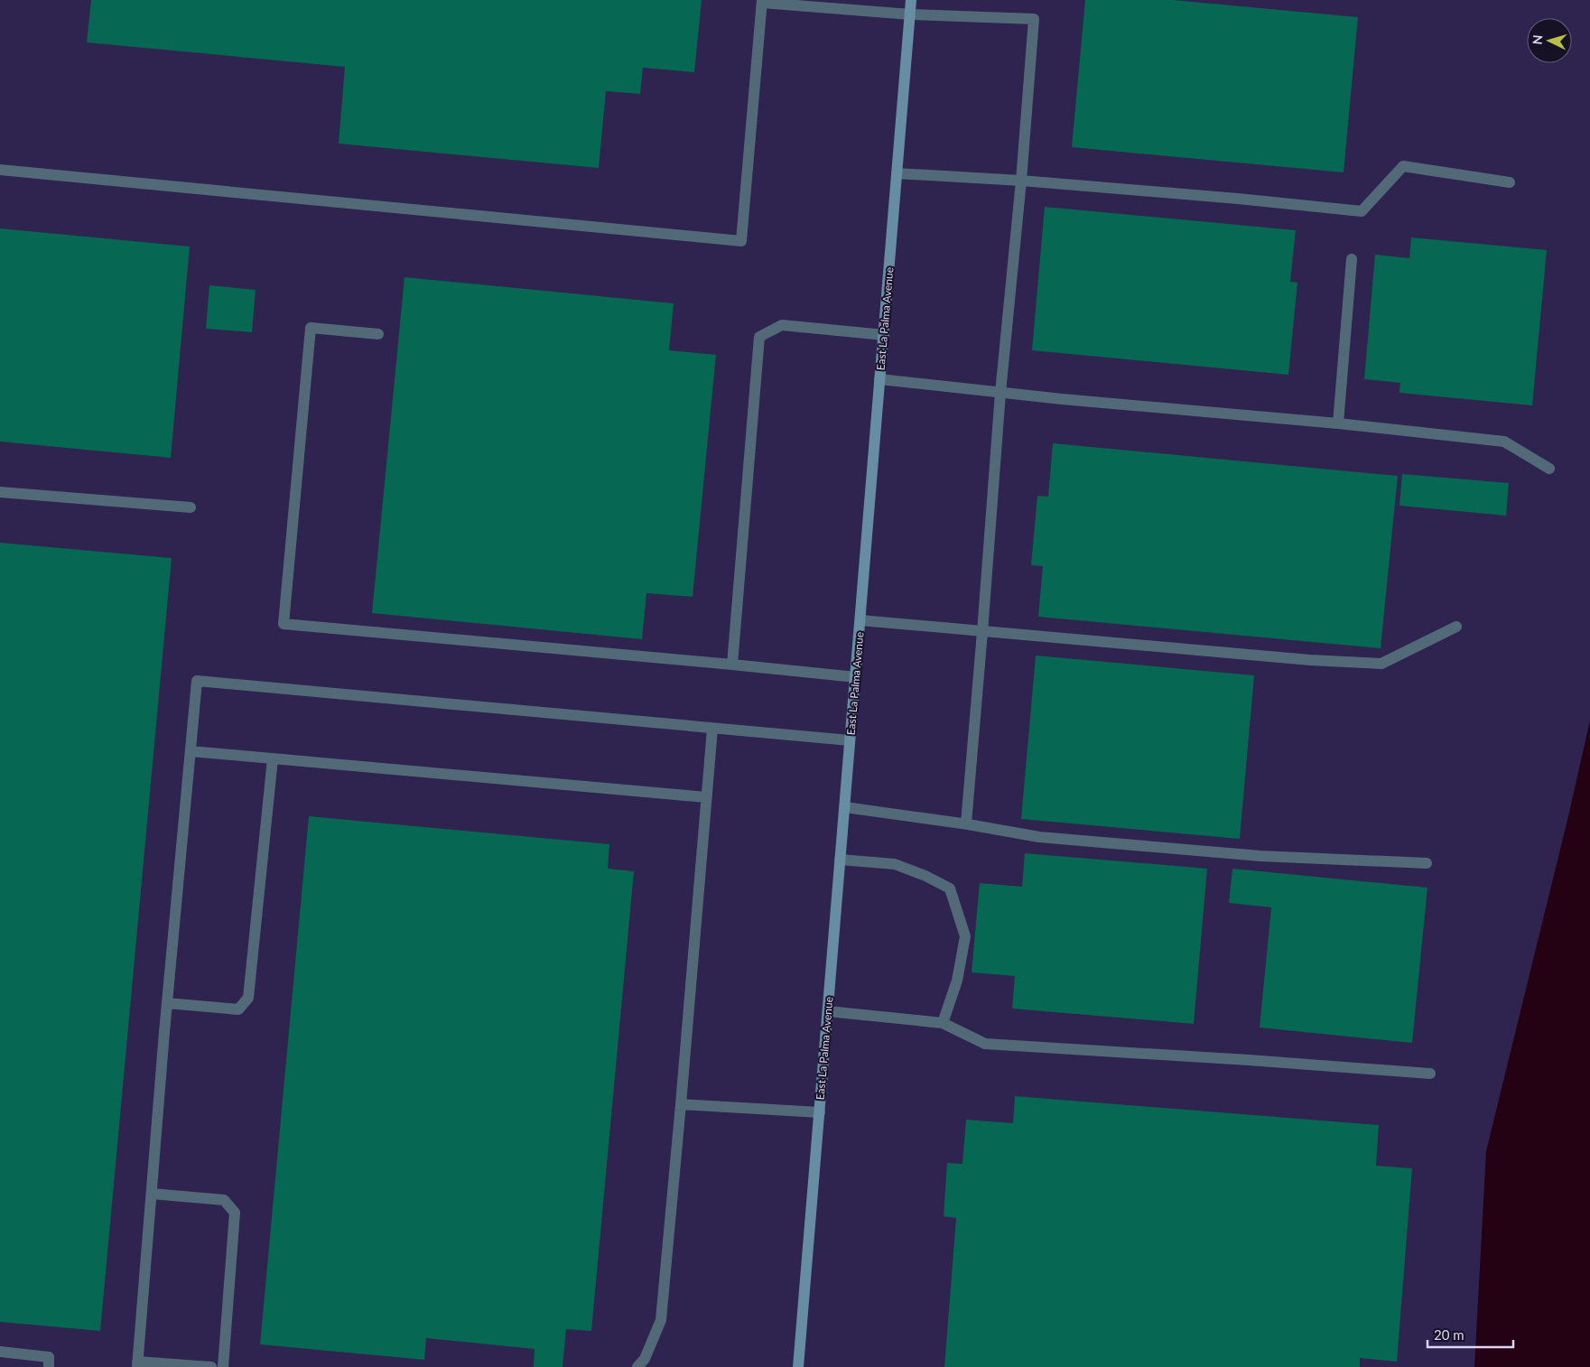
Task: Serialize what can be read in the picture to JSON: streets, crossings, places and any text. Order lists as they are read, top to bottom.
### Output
{
  "streets": {
    "main road": ["East La Palma Avenue"]
  },
  "scale_bar": "20 m",
  "north": "left"
}
